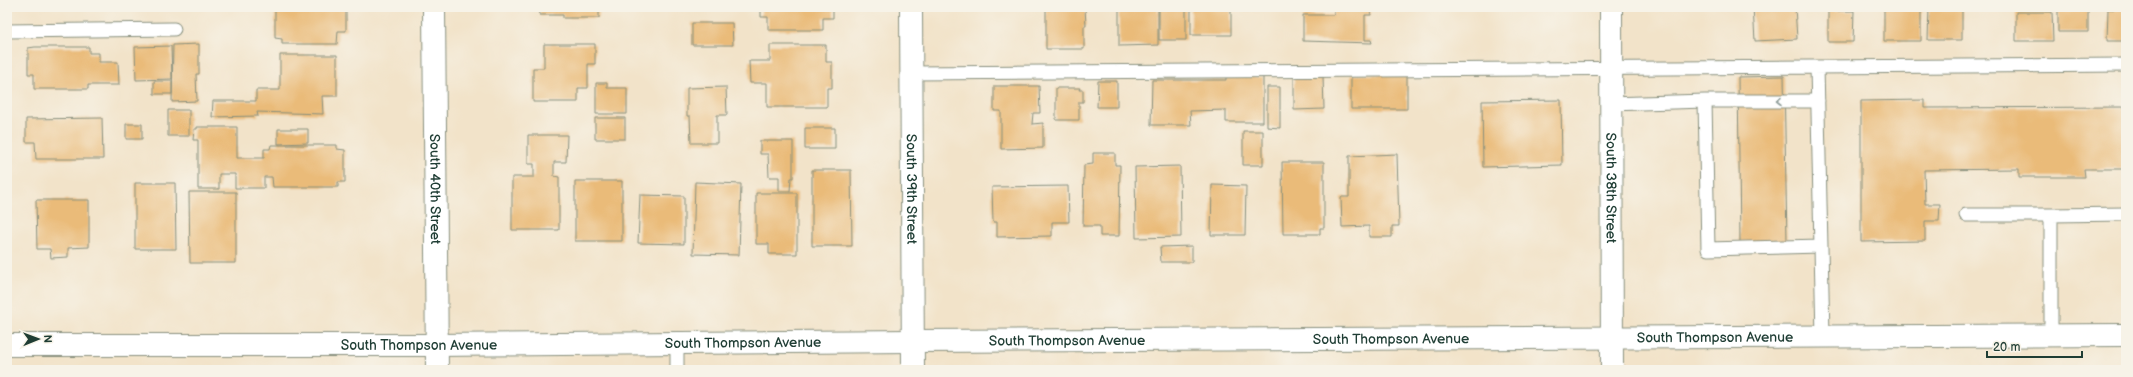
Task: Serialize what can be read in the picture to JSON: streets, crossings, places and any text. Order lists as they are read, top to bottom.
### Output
{
  "streets": {
    "main road": [
      "South 38th Street",
      "South 40th Street",
      "South 39th Street",
      "South Thompson Avenue"
    ]
  },
  "crossings": [
    ["South 38th Street", "South Thompson Avenue"],
    ["South 40th Street", "South Thompson Avenue"],
    ["South 39th Street", "South Thompson Avenue"]
  ],
  "scale_bar": "20 m",
  "north": "right"
}
